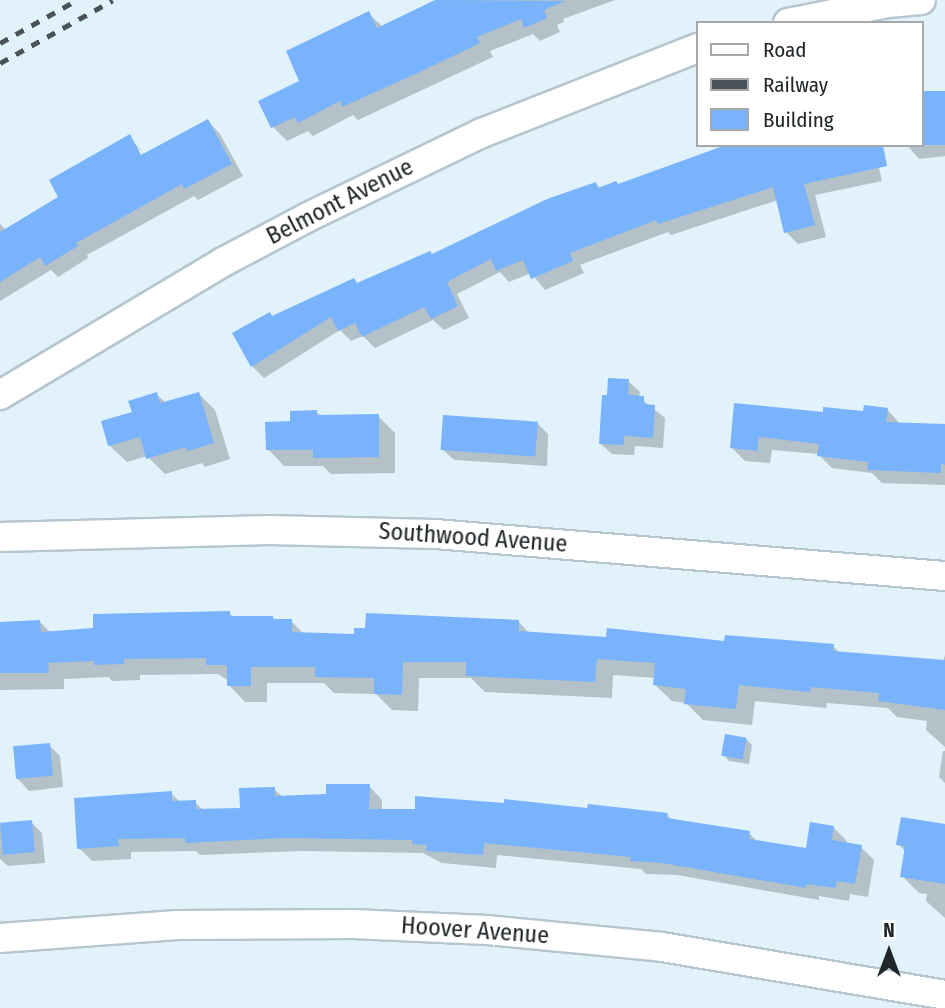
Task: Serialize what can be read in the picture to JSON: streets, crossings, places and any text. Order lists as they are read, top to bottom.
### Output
{
  "streets": {
    "street": ["Belmont Avenue", "Southwood Avenue", "Hoover Avenue"]
  },
  "legend": ["Road", "Railway", "Building"],
  "north": "top"
}
